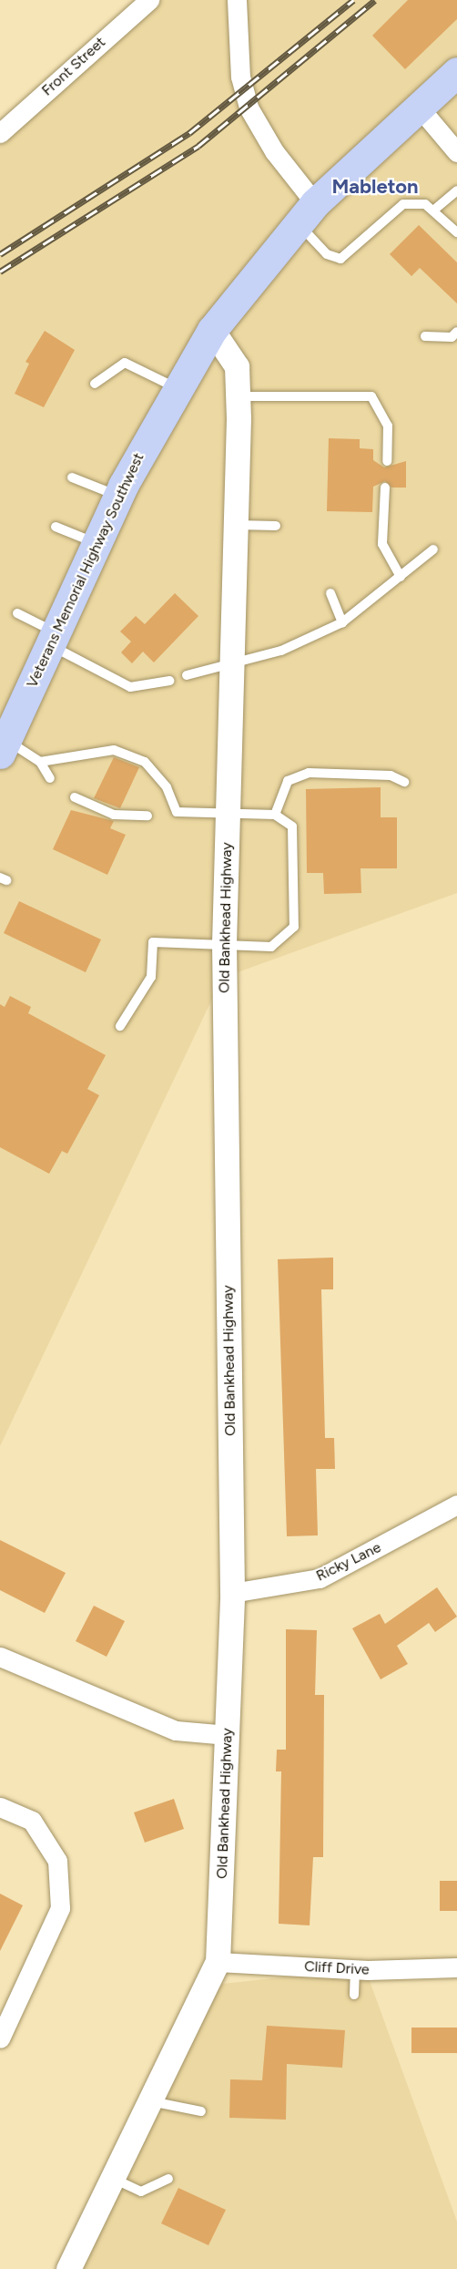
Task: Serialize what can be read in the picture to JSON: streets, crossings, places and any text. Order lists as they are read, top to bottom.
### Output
{
  "streets": {
    "main road": ["Veterans Memorial Highway Southwest"],
    "street": [
      "Front Street",
      "Old Bankhead Highway",
      "Ricky Lane",
      "Cliff Drive"
    ]
  },
  "crossings": [
    ["Veterans Memorial Highway Southwest", "Old Bankhead Highway"],
    ["Old Bankhead Highway", "Ricky Lane"],
    ["Old Bankhead Highway", "Cliff Drive"]
  ],
  "districts": ["Mableton"]
}
